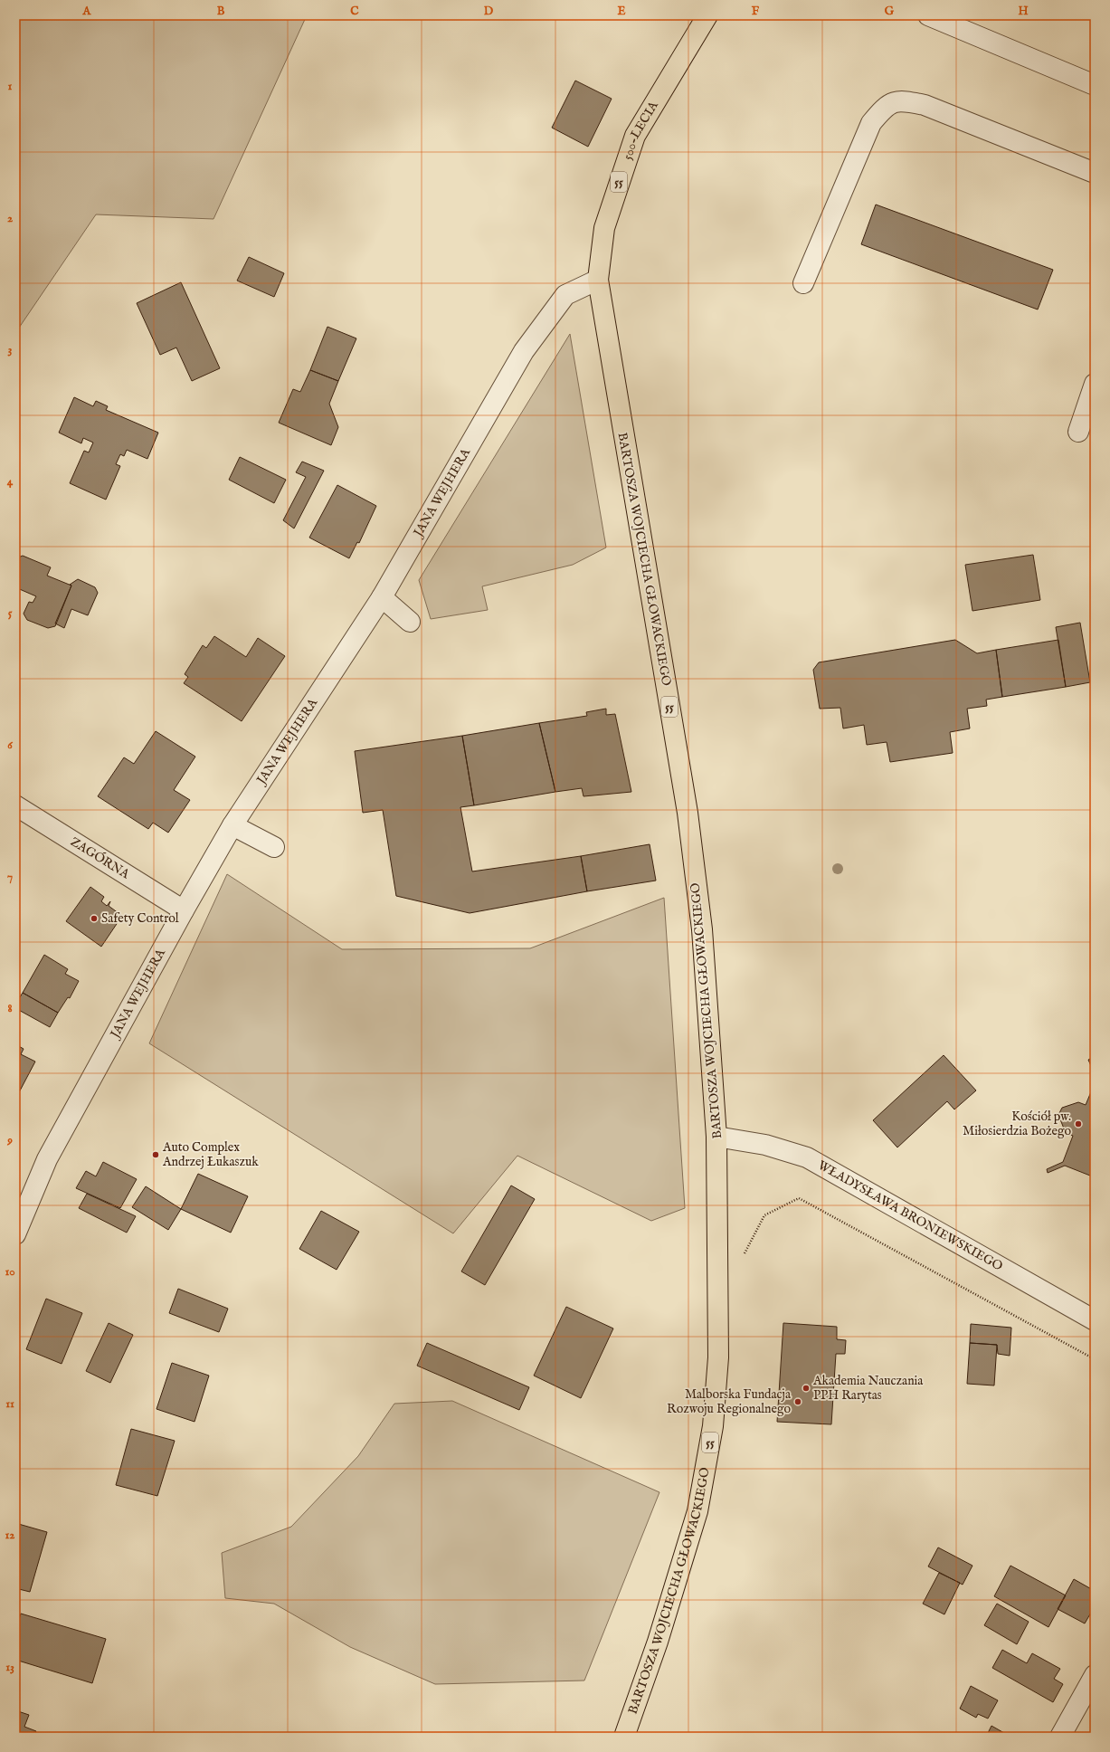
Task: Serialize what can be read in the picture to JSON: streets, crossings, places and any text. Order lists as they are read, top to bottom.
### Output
{
  "streets": {
    "main road": ["500-LECIA", "55", "BARTOSZA WOJCIECHA GŁOWACKIEGO"],
    "street": ["JANA WEJHERA", "ZAGÓRNA", "WŁADYSŁAWA BRONIEWSKIEGO"]
  },
  "crossings": [
    ["500-LECIA", "JANA WEJHERA"],
    ["500-LECIA", "BARTOSZA WOJCIECHA GŁOWACKIEGO"],
    ["JANA WEJHERA", "BARTOSZA WOJCIECHA GŁOWACKIEGO"],
    ["JANA WEJHERA", "ZAGÓRNA"],
    ["BARTOSZA WOJCIECHA GŁOWACKIEGO", "WŁADYSŁAWA BRONIEWSKIEGO"]
  ],
  "places": [
    "Safety Control",
    "Kościół pw. Miłosierdzia Bożego",
    "Auto Complex Andrzej Łukaszuk",
    "Akademia Nauczania PPH Rarytas",
    "Malborska Fundacja Rozwoju Regionalnego"
  ],
  "grid": {
    "columns": [
      "A",
      "B",
      "C",
      "D",
      "E",
      "F",
      "G",
      "H"
    ],
    "rows": [
      "1",
      "2",
      "3",
      "4",
      "5",
      "6",
      "7",
      "8",
      "9",
      "10",
      "11",
      "12",
      "13"
    ]
  }
}
